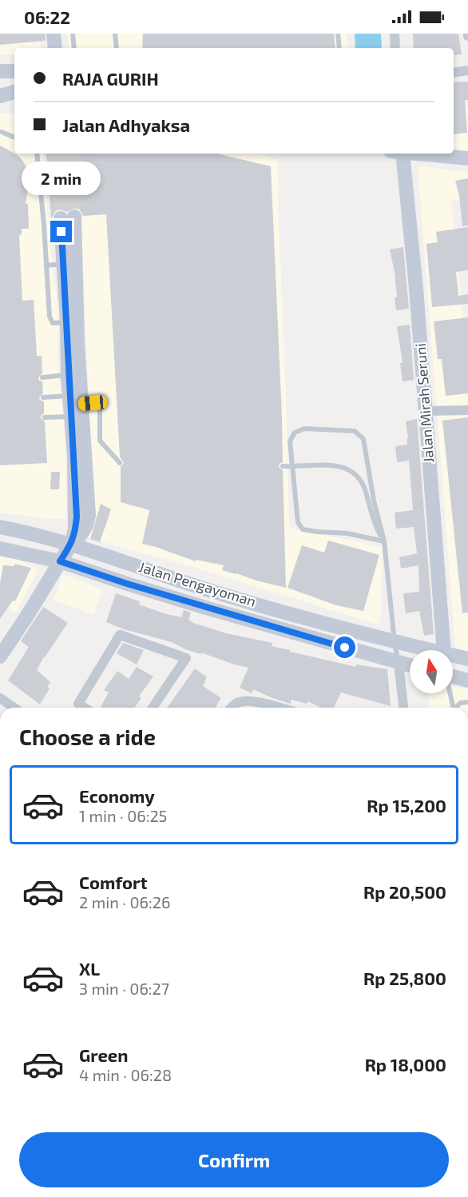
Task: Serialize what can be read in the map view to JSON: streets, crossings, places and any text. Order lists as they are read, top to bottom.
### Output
{
  "streets": {
    "street": ["Jalan Mirah Seruni", "Jalan Pengayoman"]
  },
  "north": "top",
  "page": {
    "status": "06:22",
    "banner": ["RAJA GURIH", "Jalan Adhyaksa"],
    "bubble": "2 min",
    "heading": "Choose a ride",
    "list": [
      {
        "name": "Economy",
        "note": "1 min · 06:25",
        "value": "Rp 15,200"
      },
      {
        "name": "Comfort",
        "note": "2 min · 06:26",
        "value": "Rp 20,500"
      },
      {
        "name": "XL",
        "note": "3 min · 06:27",
        "value": "Rp 25,800"
      },
      {
        "name": "Green",
        "note": "4 min · 06:28",
        "value": "Rp 18,000"
      }
    ],
    "buttons": "Confirm"
  }
}
